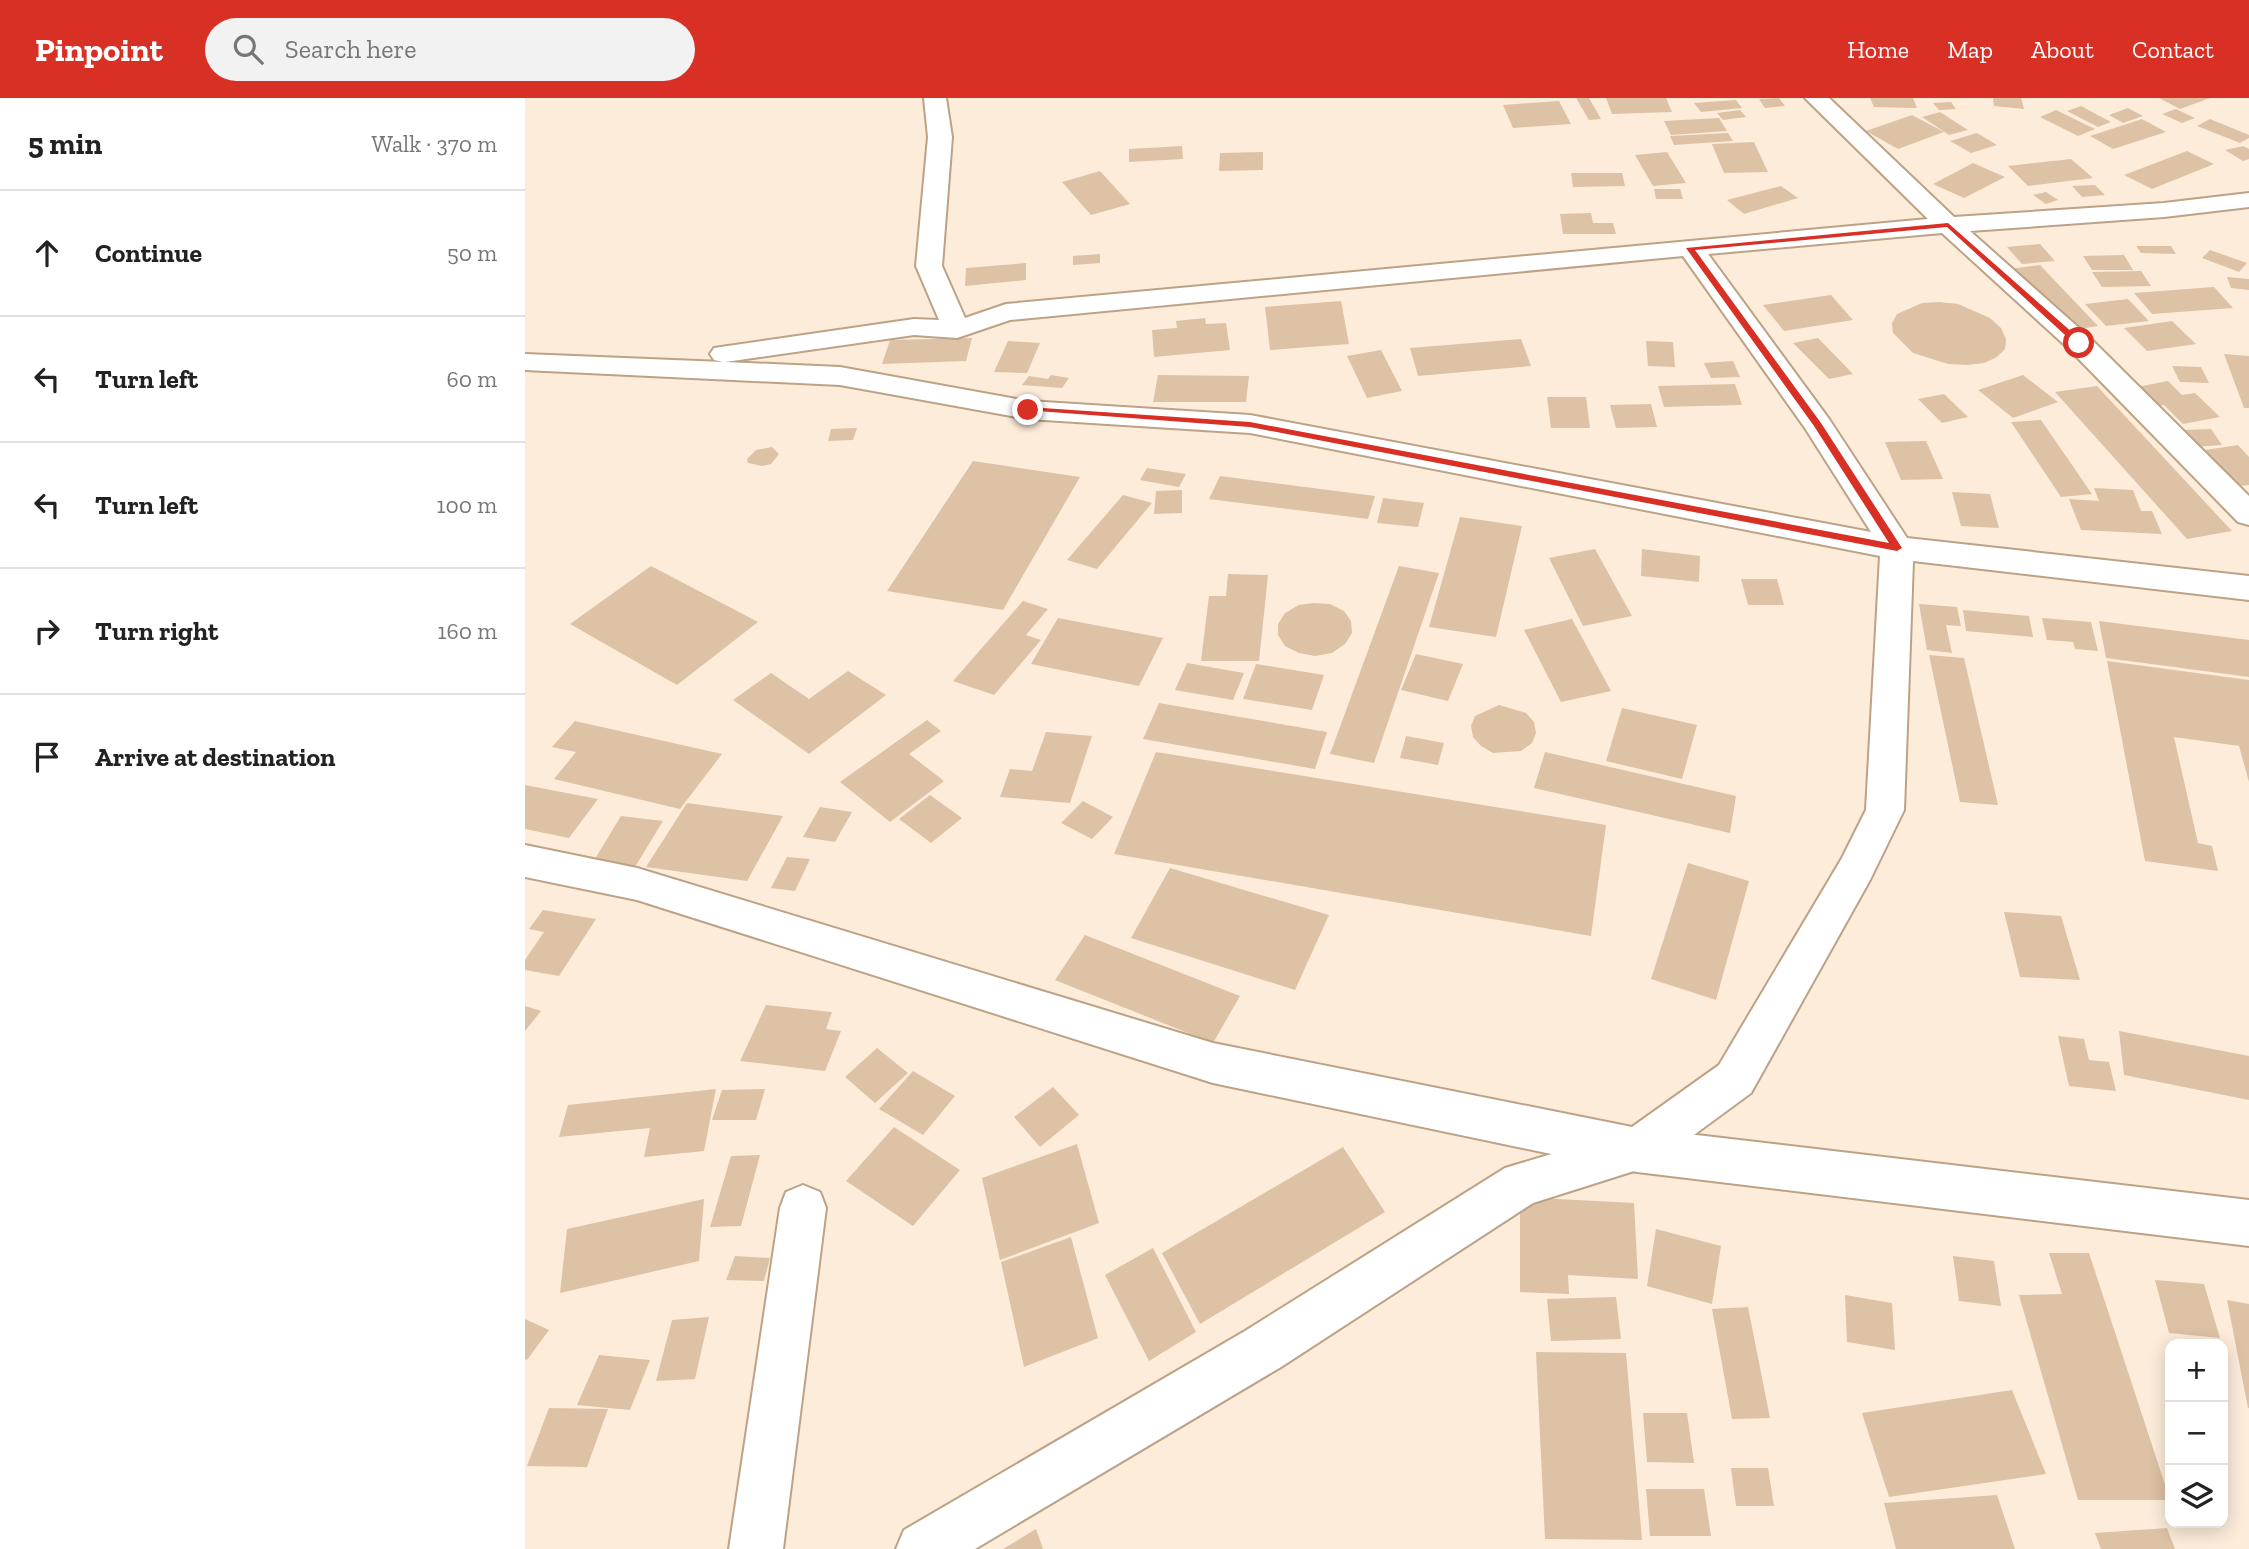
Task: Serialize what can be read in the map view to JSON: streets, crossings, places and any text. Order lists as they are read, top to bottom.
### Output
{
  "page": {
    "header": "Pinpoint",
    "search": "Search here",
    "nav": [
      "Home",
      "Map",
      "About",
      "Contact"
    ],
    "heading": ["5 min", "Walk · 370 m"],
    "list": [
      ["Continue", "50 m"],
      ["Turn left", "60 m"],
      ["Turn left", "100 m"],
      ["Turn right", "160 m"],
      "Arrive at destination"
    ],
    "map_buttons": ["+", "−"]
  }
}
